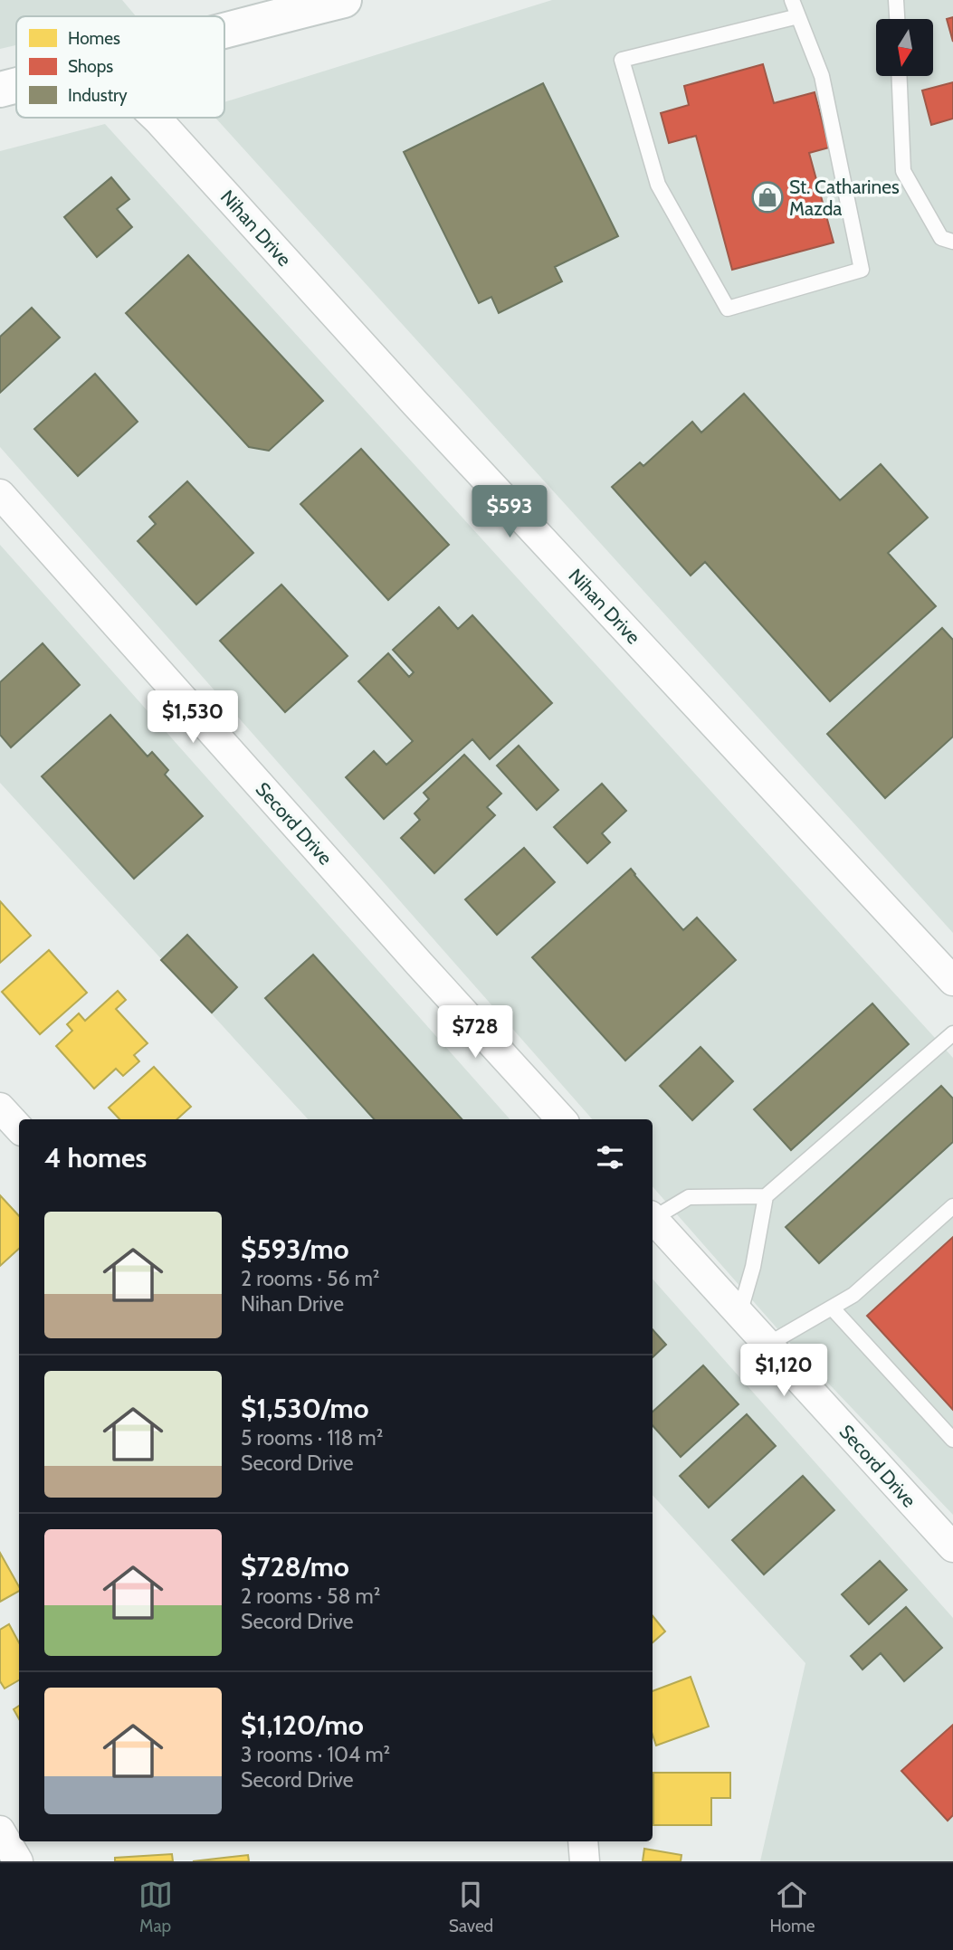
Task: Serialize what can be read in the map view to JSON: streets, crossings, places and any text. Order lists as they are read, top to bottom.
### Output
{
  "streets": {
    "street": ["Nihan Drive", "Secord Drive"]
  },
  "places": {
    "shop": ["St. Catharines Mazda"]
  },
  "legend": ["Homes", "Shops", "Industry"],
  "north": "bottom",
  "page": {
    "price": [
      "$593",
      "$1,530",
      "$728",
      "$1,120"
    ],
    "heading": "4 homes",
    "list": [
      {
        "name": "$593/mo",
        "note": "2 rooms · 56 m² · Nihan Drive"
      },
      {
        "name": "$1,530/mo",
        "note": "5 rooms · 118 m² · Secord Drive"
      },
      {
        "name": "$728/mo",
        "note": "2 rooms · 58 m² · Secord Drive"
      },
      {
        "name": "$1,120/mo",
        "note": "3 rooms · 104 m² · Secord Drive"
      }
    ],
    "tabs": ["Map", "Saved", "Home"]
  }
}
